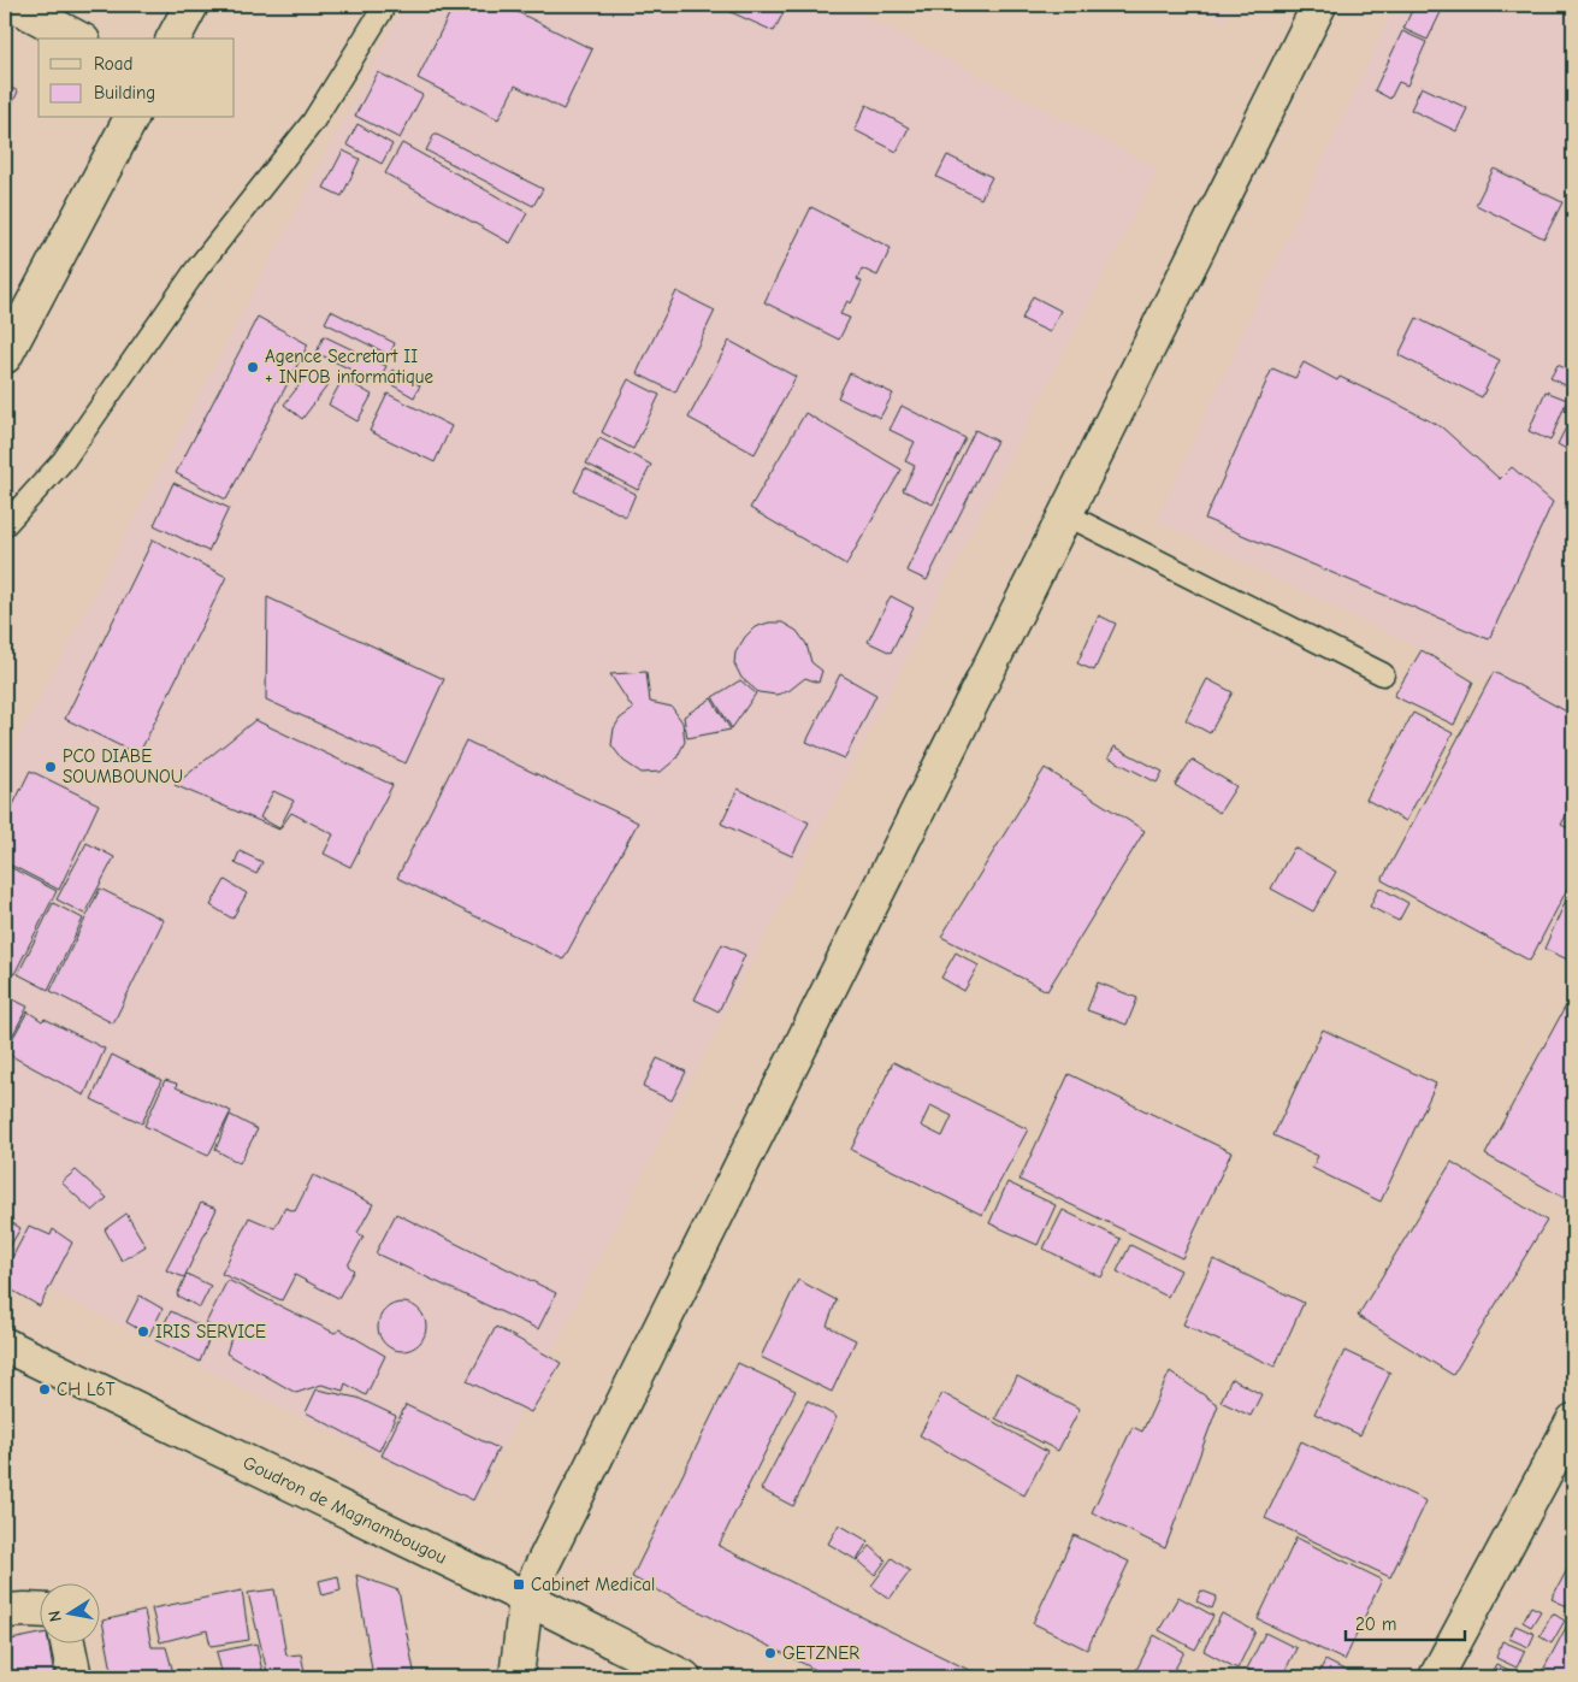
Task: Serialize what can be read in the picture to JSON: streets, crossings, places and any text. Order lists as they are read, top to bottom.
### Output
{
  "streets": {
    "street": ["Goudron de Magnambougou"]
  },
  "places": {
    "other": [
      "Agence Secretart II + INFOB informatique",
      "PCO DIABE SOUMBOUNOU",
      "IRIS SERVICE",
      "CH L6T",
      "GETZNER"
    ],
    "transit": ["Cabinet Medical"]
  },
  "legend": ["Road", "Building"],
  "scale_bar": "20 m",
  "north": "left"
}
